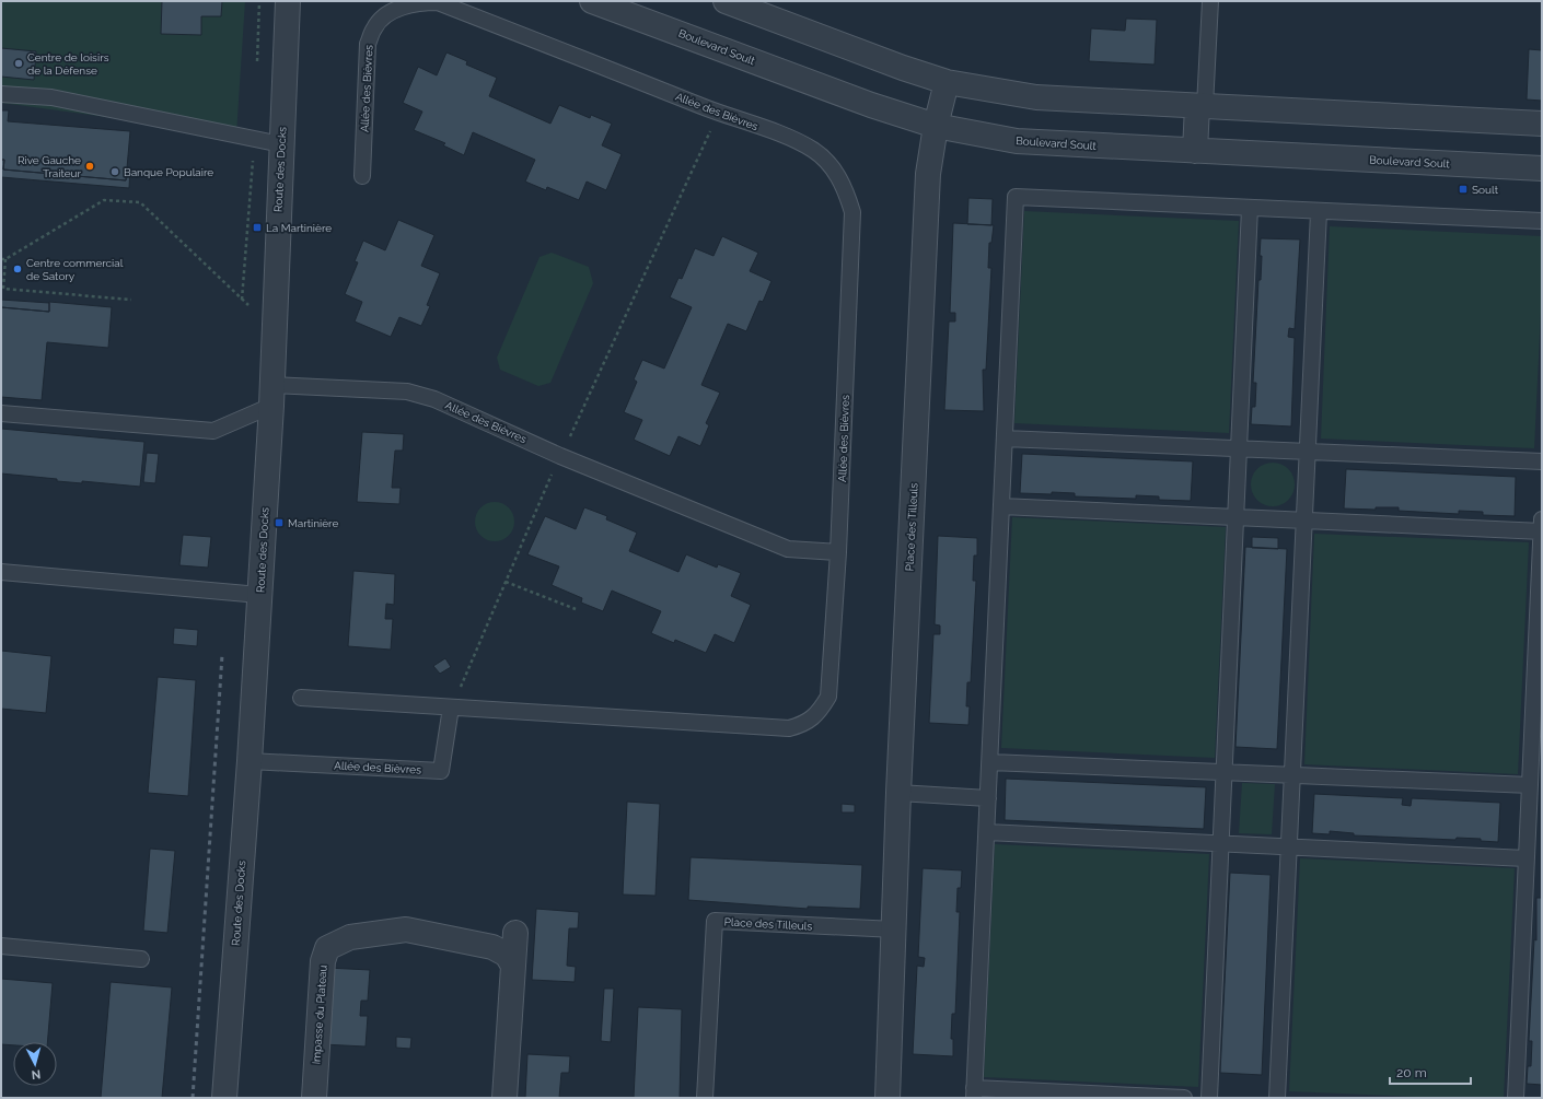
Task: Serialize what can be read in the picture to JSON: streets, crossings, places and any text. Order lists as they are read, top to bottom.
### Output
{
  "streets": {
    "street": [
      "Boulevard Soult",
      "Route des Docks",
      "Place des Tilleuls",
      "Impasse du Plateau"
    ],
    "lane": ["Allée des Bièvres"]
  },
  "crossings": [
    ["Boulevard Soult", "Place des Tilleuls"],
    ["Allée des Bièvres", "Route des Docks"]
  ],
  "places": {
    "other": [
      "Centre de loisirs de la Défense",
      "Rive Gauche Traiteur",
      "Banque Populaire",
      "Centre commercial de Satory"
    ],
    "transit": ["Soult", "La Martinière", "Martinière"]
  },
  "scale_bar": "20 m",
  "north": "bottom"
}
